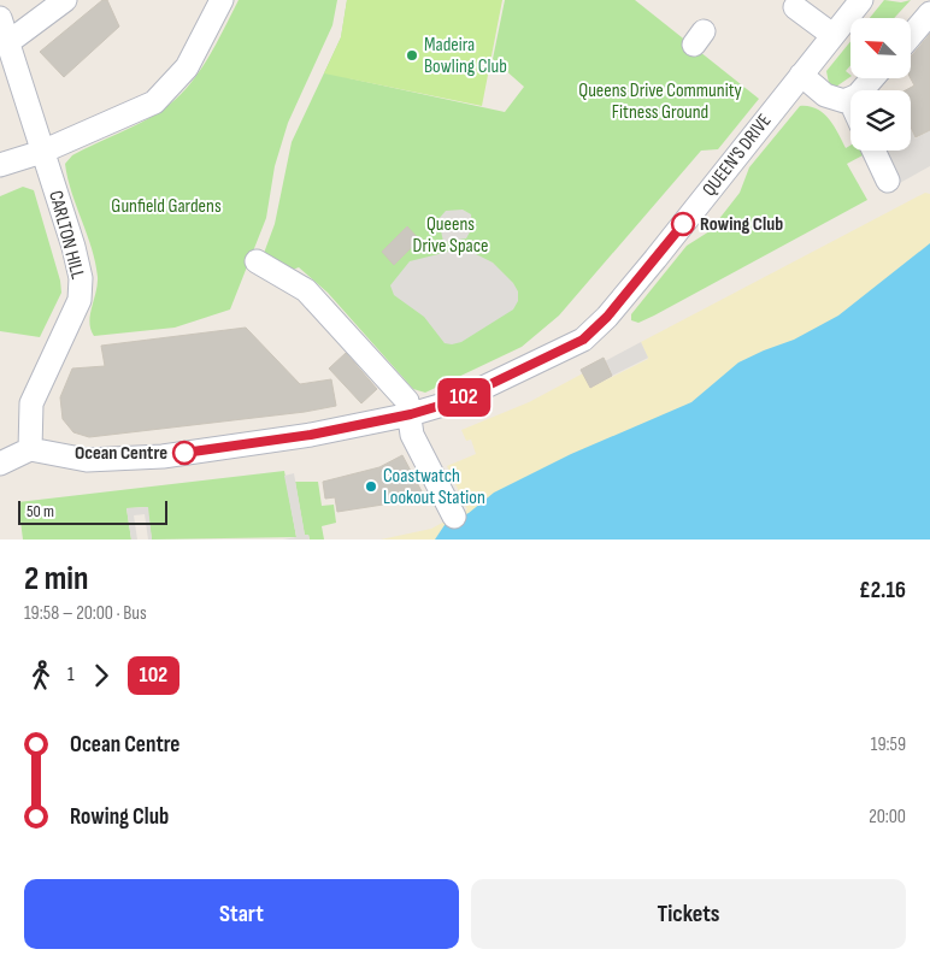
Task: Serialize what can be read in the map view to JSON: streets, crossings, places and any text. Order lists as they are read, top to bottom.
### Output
{
  "streets": {
    "street": ["QUEEN'S DRIVE", "CARLTON HILL"]
  },
  "crossings": [
    ["QUEEN'S DRIVE", "CARLTON HILL"]
  ],
  "parks": ["Queens Drive Community Fitness Ground", "Gunfield Gardens", "Queens Drive Space"],
  "places": [
    "Madeira Bowling Club",
    "Rowing Club",
    "Ocean Centre",
    "Coastwatch Lookout Station"
  ],
  "lines": ["bus line 102"],
  "scale_bar": "50 m",
  "north": "top left",
  "page": {
    "on_map": "102",
    "scale": "50 m",
    "heading": ["2 min", "19:58 – 20:00 · Bus", "£2.16"],
    "legs": ["1", "102"],
    "list": [
      {
        "name": "Ocean Centre",
        "value": "19:59"
      },
      {
        "name": "Rowing Club",
        "value": "20:00"
      }
    ],
    "buttons": ["Start", "Tickets"]
  }
}
